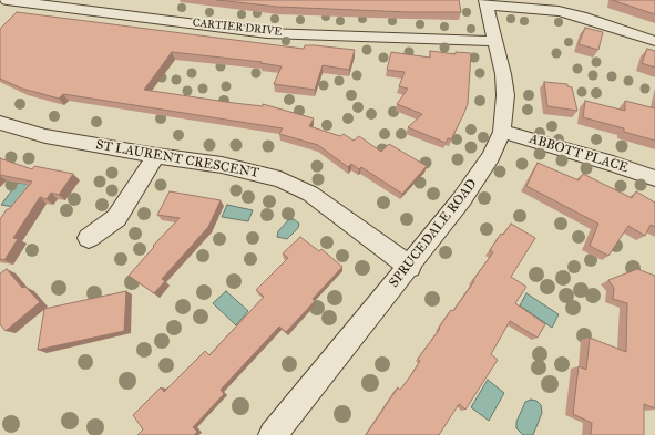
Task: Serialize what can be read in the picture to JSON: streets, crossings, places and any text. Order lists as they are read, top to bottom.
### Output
{
  "streets": {
    "street": [
      "CARTIER DRIVE",
      "ABBOTT PLACE",
      "ST LAURENT CRESCENT",
      "SPRUCEDALE ROAD"
    ]
  },
  "crossings": [
    ["CARTIER DRIVE", "SPRUCEDALE ROAD"],
    ["ABBOTT PLACE", "SPRUCEDALE ROAD"],
    ["ST LAURENT CRESCENT", "SPRUCEDALE ROAD"]
  ]
}
